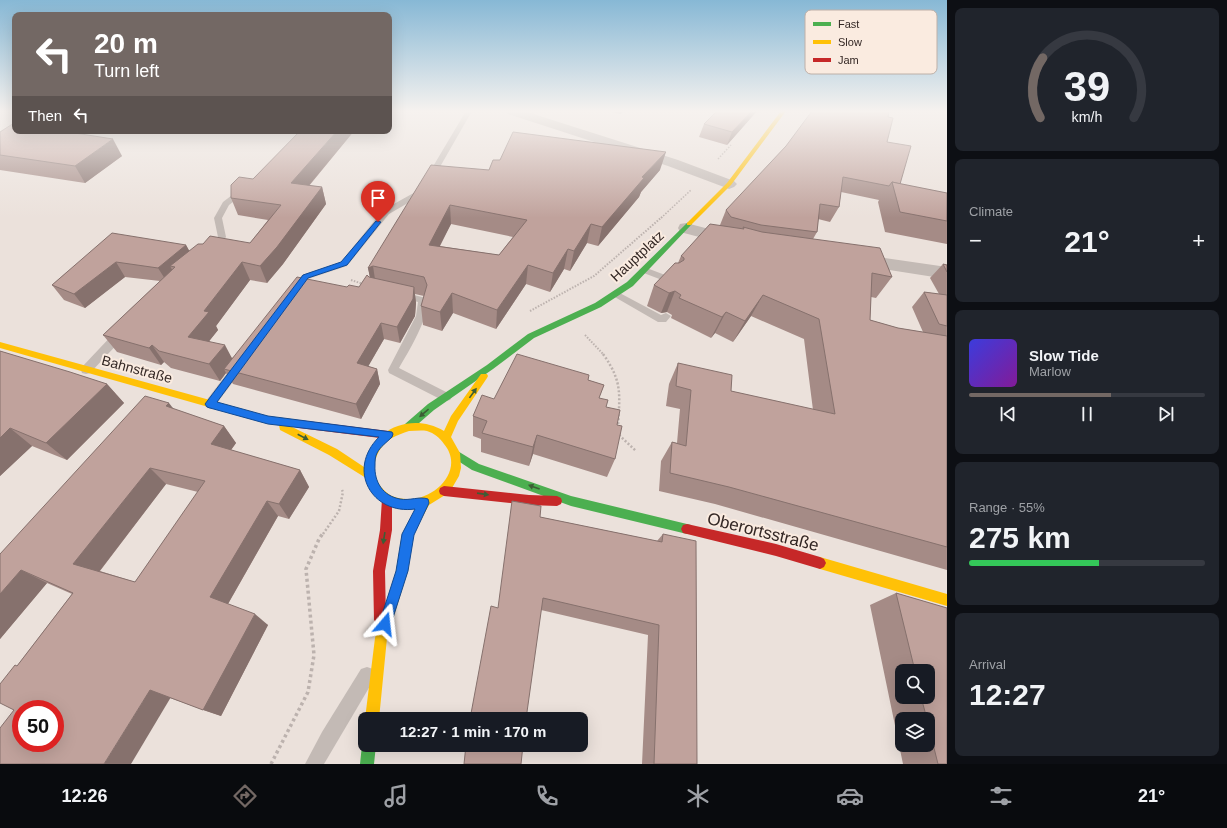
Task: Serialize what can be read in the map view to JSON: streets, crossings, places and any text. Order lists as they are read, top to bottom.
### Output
{
  "streets": {
    "main road": ["Hauptplatz", "Bahnstraße", "Oberortsstraße"]
  },
  "crossings": [
    ["Hauptplatz", "Bahnstraße"],
    ["Hauptplatz", "Oberortsstraße"],
    ["Bahnstraße", "Oberortsstraße"]
  ],
  "legend": ["Fast", "Slow", "Jam"],
  "page": {
    "turn": ["20 m", "Turn left"],
    "then": "Then",
    "tile": [
      "Climate",
      ["Range · 55%", "275 km"],
      ["Arrival", "12:27"]
    ],
    "heat": ["−", "21°", "+"],
    "song": ["Slow Tide", "Marlow"],
    "limit": "50",
    "trip": "12:27 · 1 min · 170 m",
    "tabs": ["12:26", "21°"],
    "gauge": ["39", "km/h"]
  }
}
